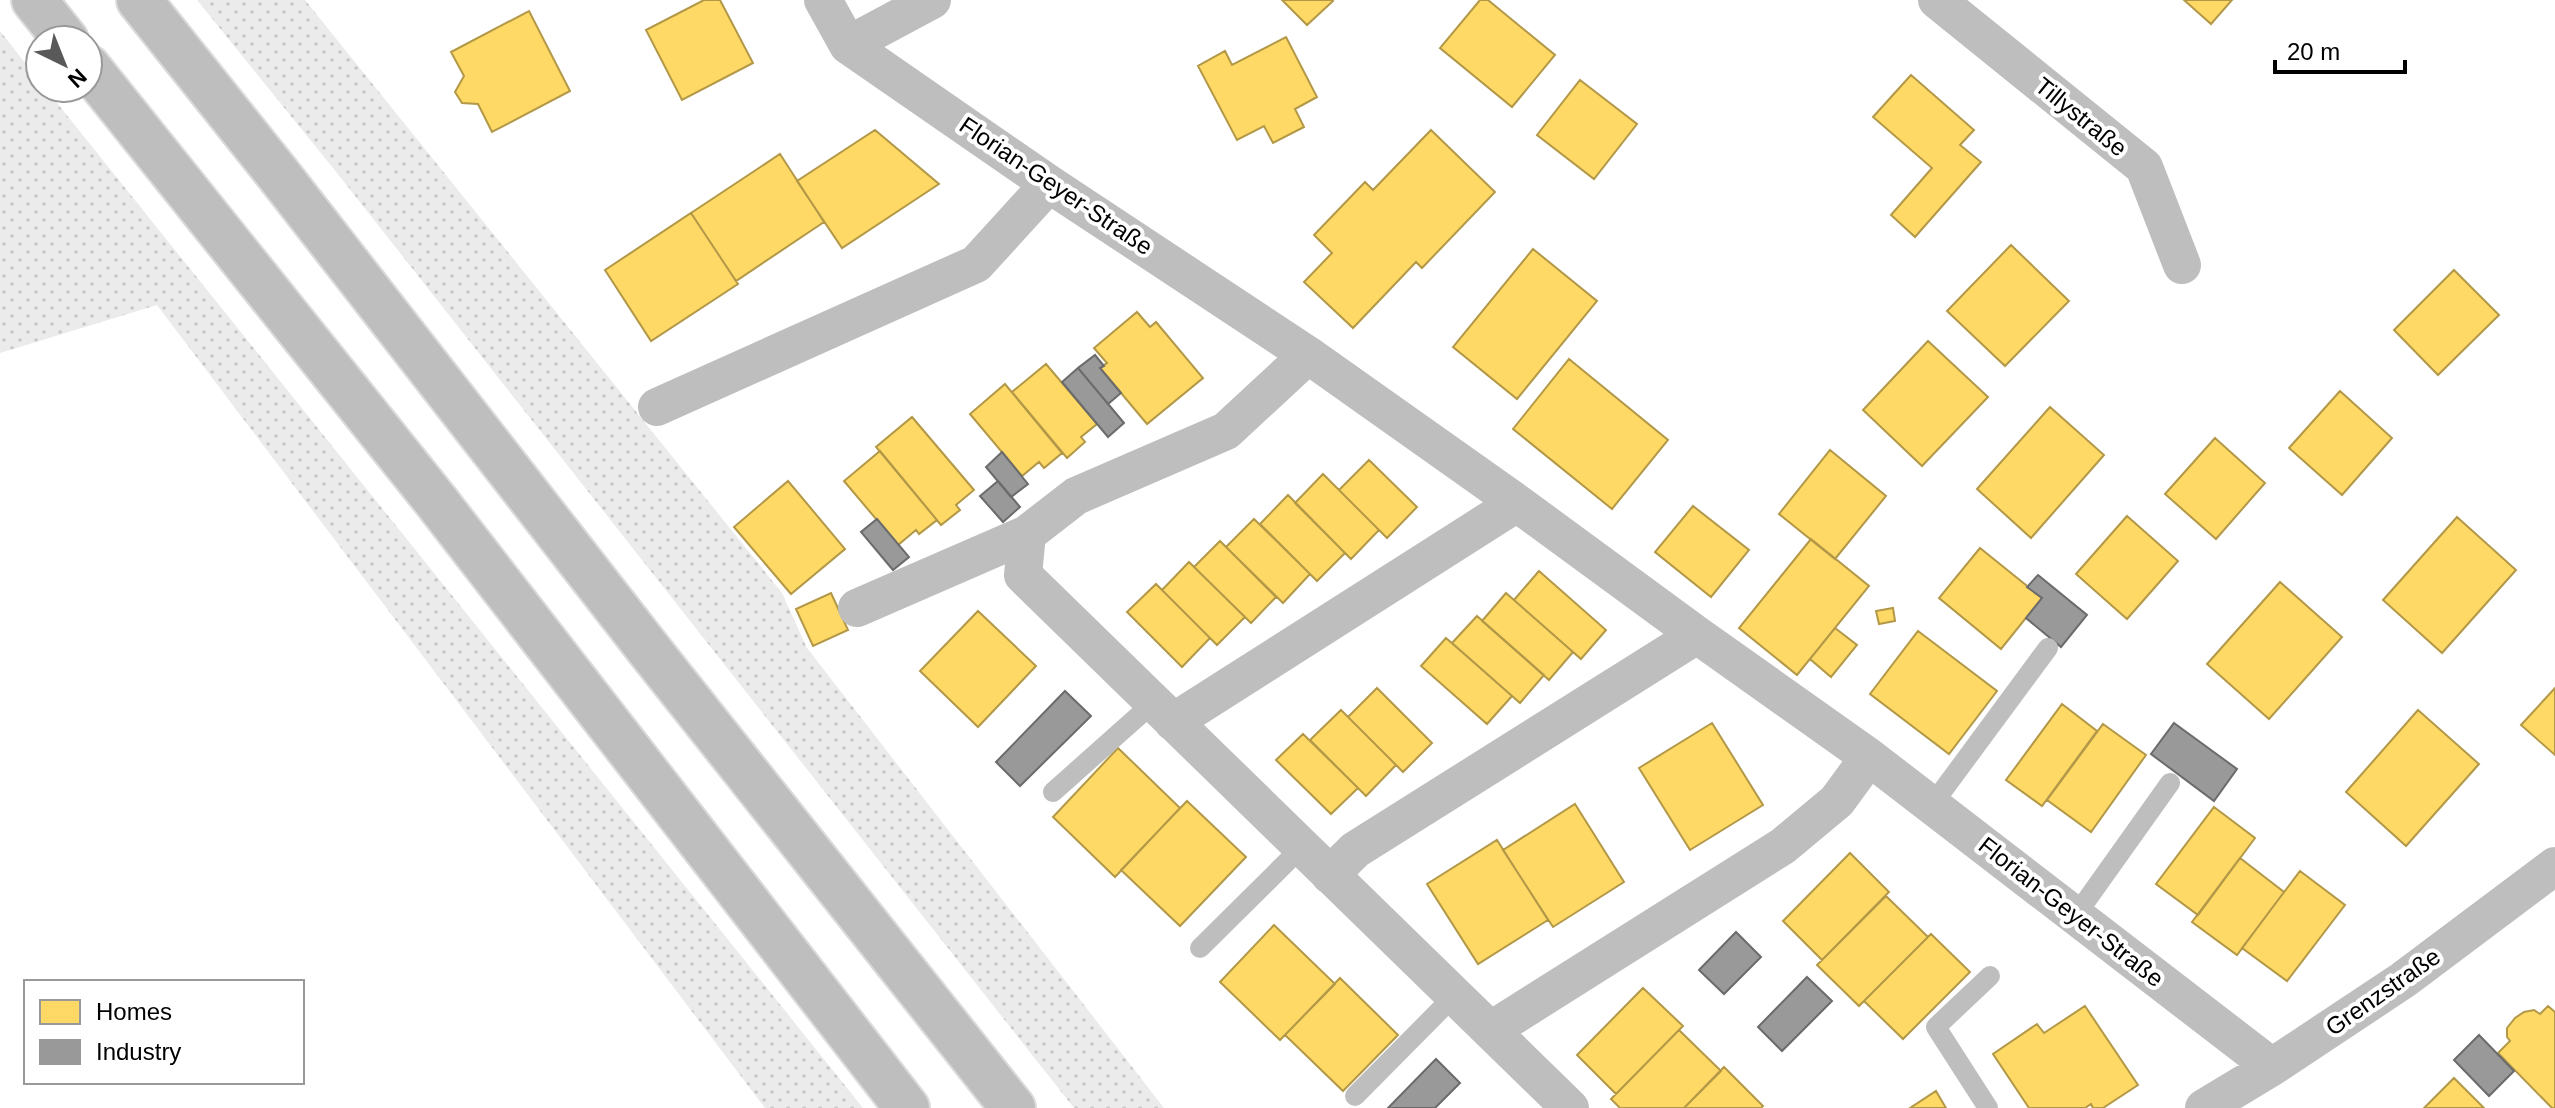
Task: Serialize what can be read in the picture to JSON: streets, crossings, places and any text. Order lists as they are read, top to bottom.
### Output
{
  "streets": {
    "street": ["Tillystraße", "Florian-Geyer-Straße", "Grenzstraße"]
  },
  "crossings": [
    ["Florian-Geyer-Straße", "Grenzstraße"]
  ],
  "legend": ["Homes", "Industry"],
  "scale_bar": "20 m",
  "north": "bottom right"
}
